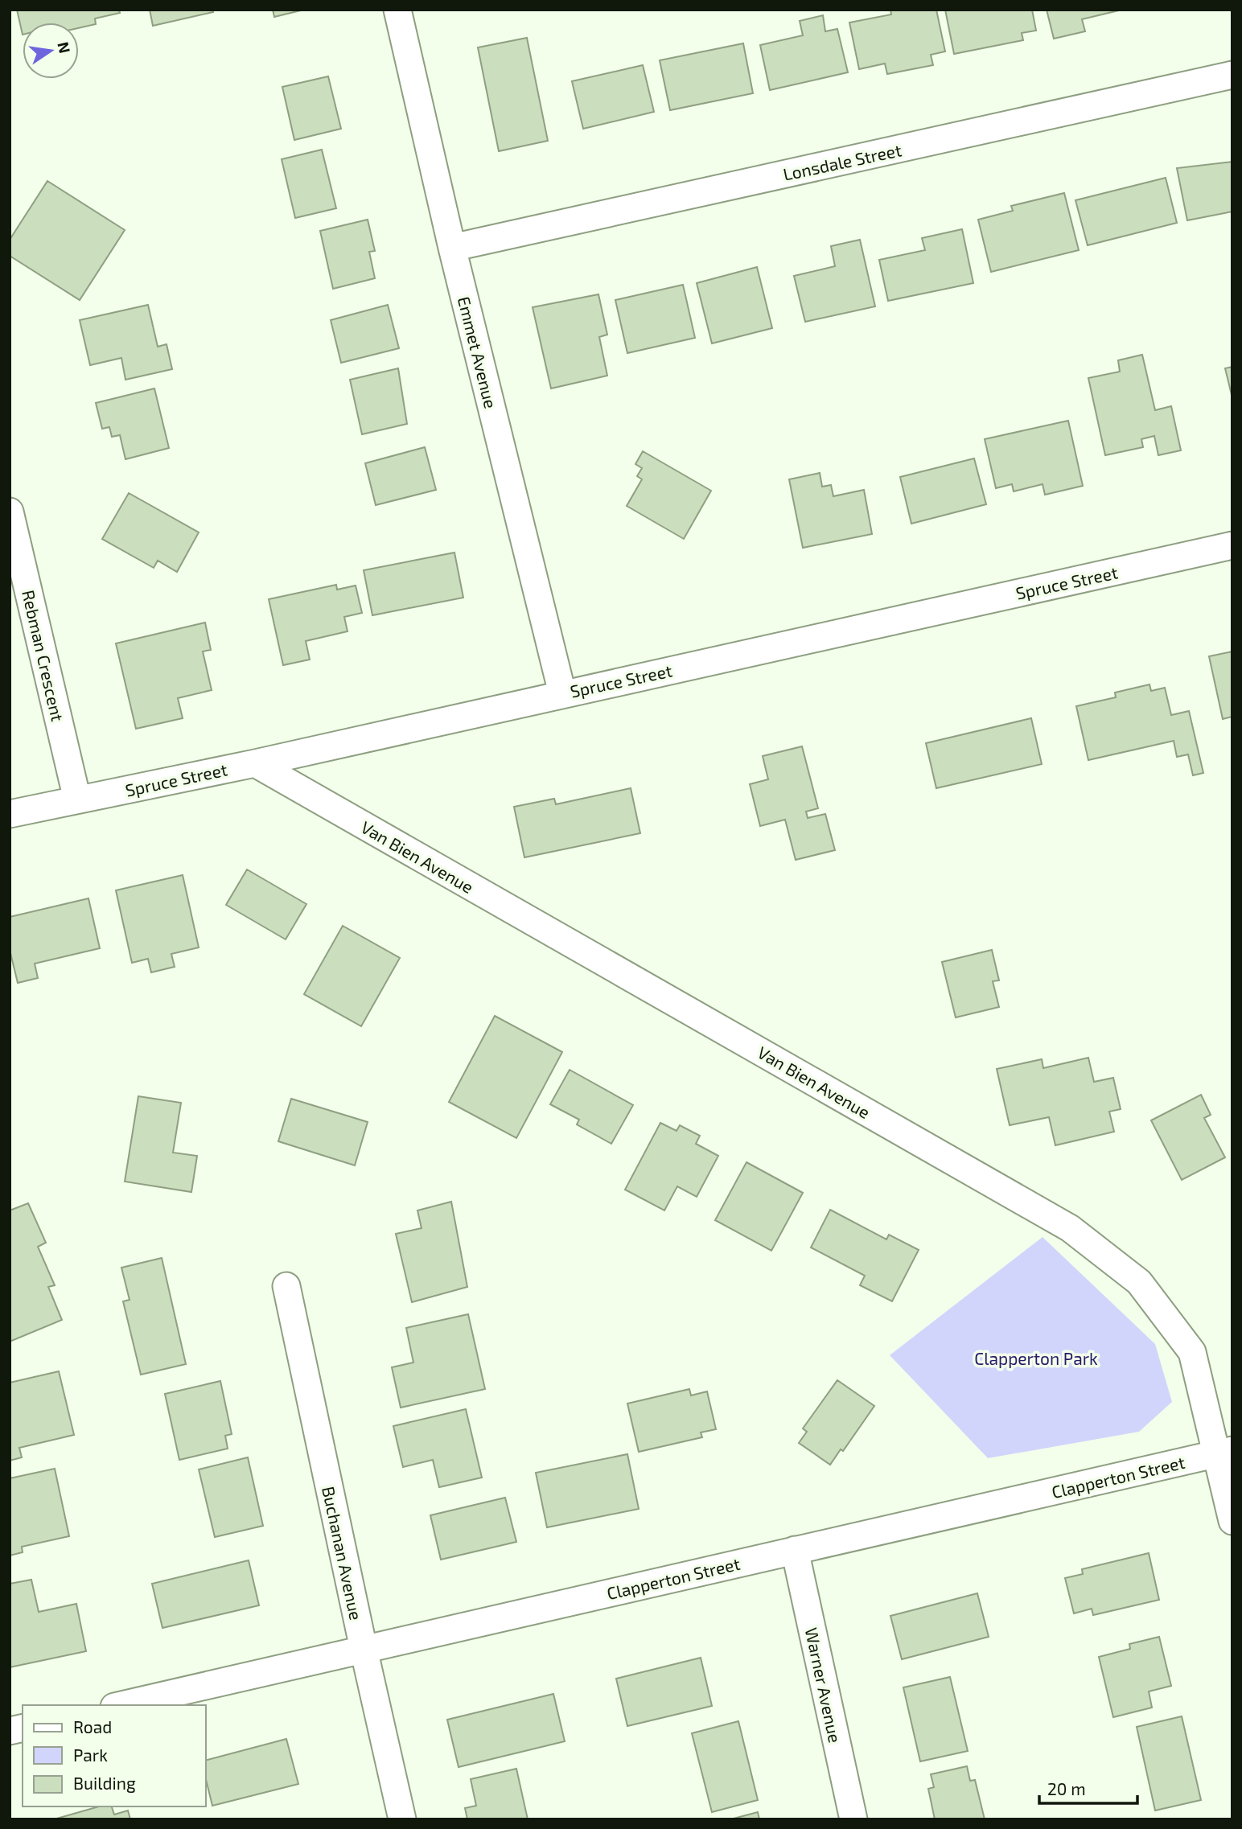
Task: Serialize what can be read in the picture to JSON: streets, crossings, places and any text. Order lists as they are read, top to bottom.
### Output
{
  "streets": {
    "street": [
      "Lonsdale Street",
      "Emmet Avenue",
      "Spruce Street",
      "Rebman Crescent",
      "Van Bien Avenue",
      "Clapperton Street",
      "Buchanan Avenue",
      "Warner Avenue"
    ]
  },
  "crossings": [
    ["Lonsdale Street", "Emmet Avenue"],
    ["Emmet Avenue", "Spruce Street"],
    ["Spruce Street", "Rebman Crescent"],
    ["Spruce Street", "Van Bien Avenue"],
    ["Van Bien Avenue", "Clapperton Street"],
    ["Clapperton Street", "Buchanan Avenue"],
    ["Clapperton Street", "Warner Avenue"]
  ],
  "parks": ["Clapperton Park"],
  "legend": ["Road", "Park", "Building"],
  "scale_bar": "20 m",
  "north": "right"
}
